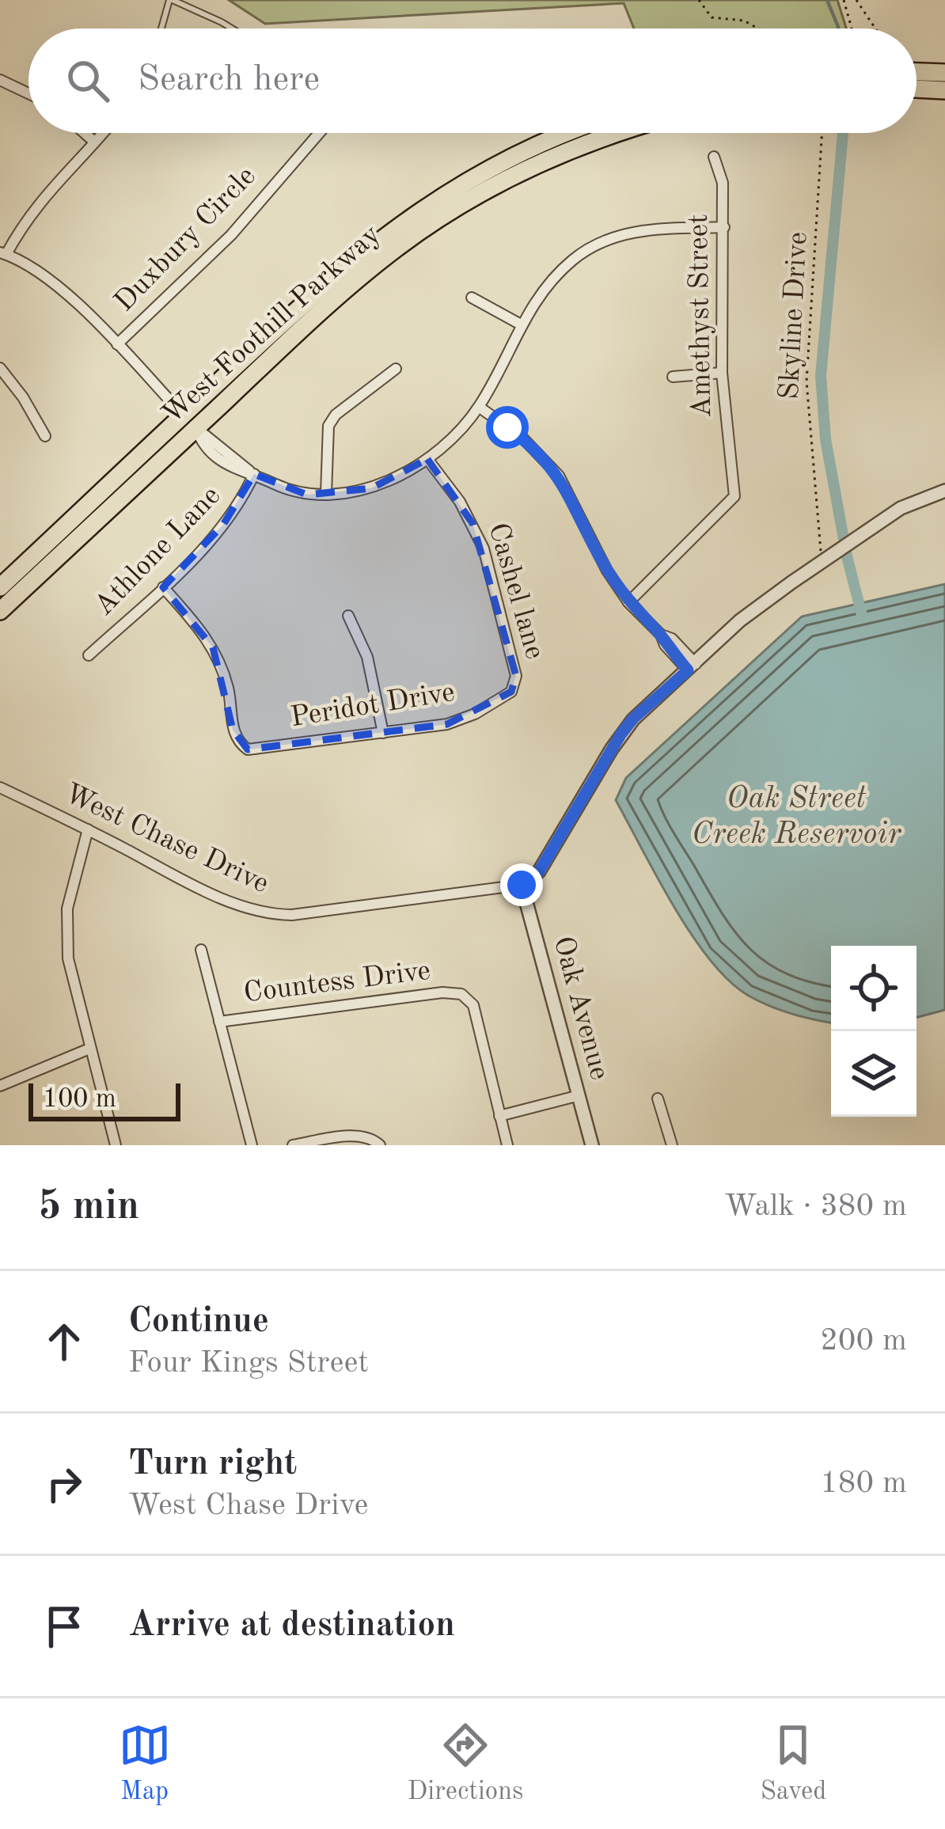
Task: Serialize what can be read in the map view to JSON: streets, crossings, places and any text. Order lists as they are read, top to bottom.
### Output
{
  "streets": {
    "main road": ["West Foothill Parkway"],
    "street": [
      "Duxbury Circle",
      "Amethyst Street",
      "Athlone Lane",
      "Cashel lane",
      "Peridot Drive",
      "West Chase Drive",
      "Countess Drive",
      "Oak Avenue"
    ],
    "path": ["Skyline Drive"]
  },
  "crossings": [
    ["Athlone Lane", "Peridot Drive"],
    ["Cashel lane", "Peridot Drive"],
    ["West Chase Drive", "Oak Avenue"]
  ],
  "water": ["Oak Street Creek Reservoir"],
  "scale_bar": "100 m",
  "page": {
    "search": "Search here",
    "scale": "100 m",
    "heading": ["5 min", "Walk · 380 m"],
    "list": [
      ["Continue", "Four Kings Street", "200 m"],
      ["Turn right", "West Chase Drive", "180 m"],
      "Arrive at destination"
    ],
    "nav": ["Map", "Directions", "Saved"]
  }
}
